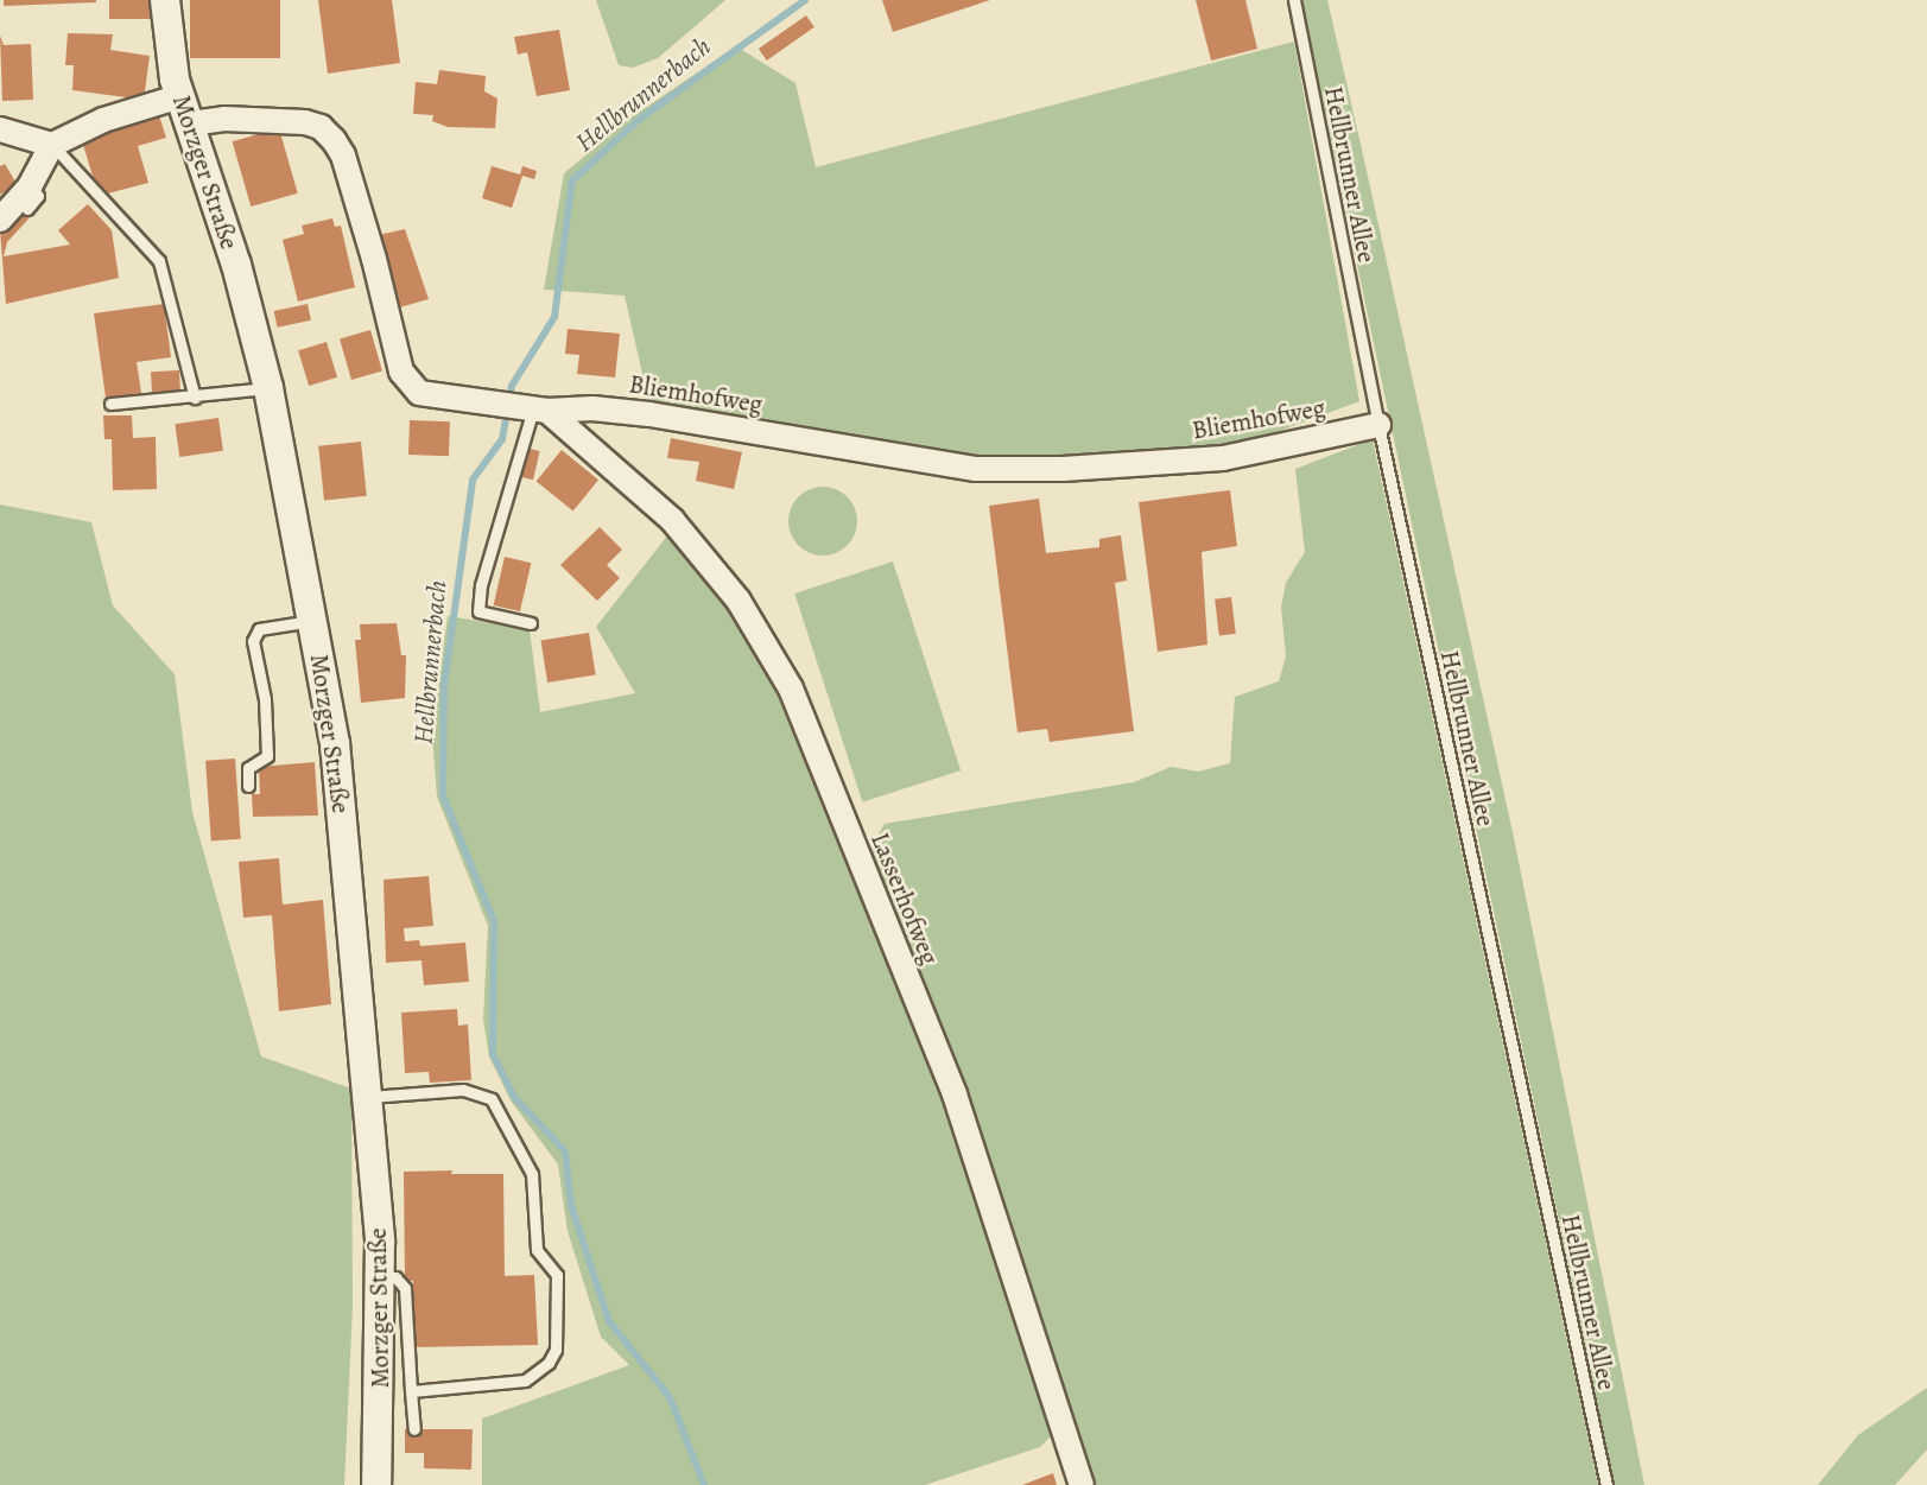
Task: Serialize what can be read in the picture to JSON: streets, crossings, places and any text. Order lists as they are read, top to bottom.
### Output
{
  "streets": {
    "street": ["Morzger Straße", "Bliemhofweg", "Lasserhofweg"],
    "lane": ["Hellbrunner Allee"]
  },
  "crossings": [
    ["Morzger Straße", "Bliemhofweg"],
    ["Hellbrunner Allee", "Bliemhofweg"],
    ["Bliemhofweg", "Lasserhofweg"]
  ],
  "water": ["Hellbrunnerbach"]
}
